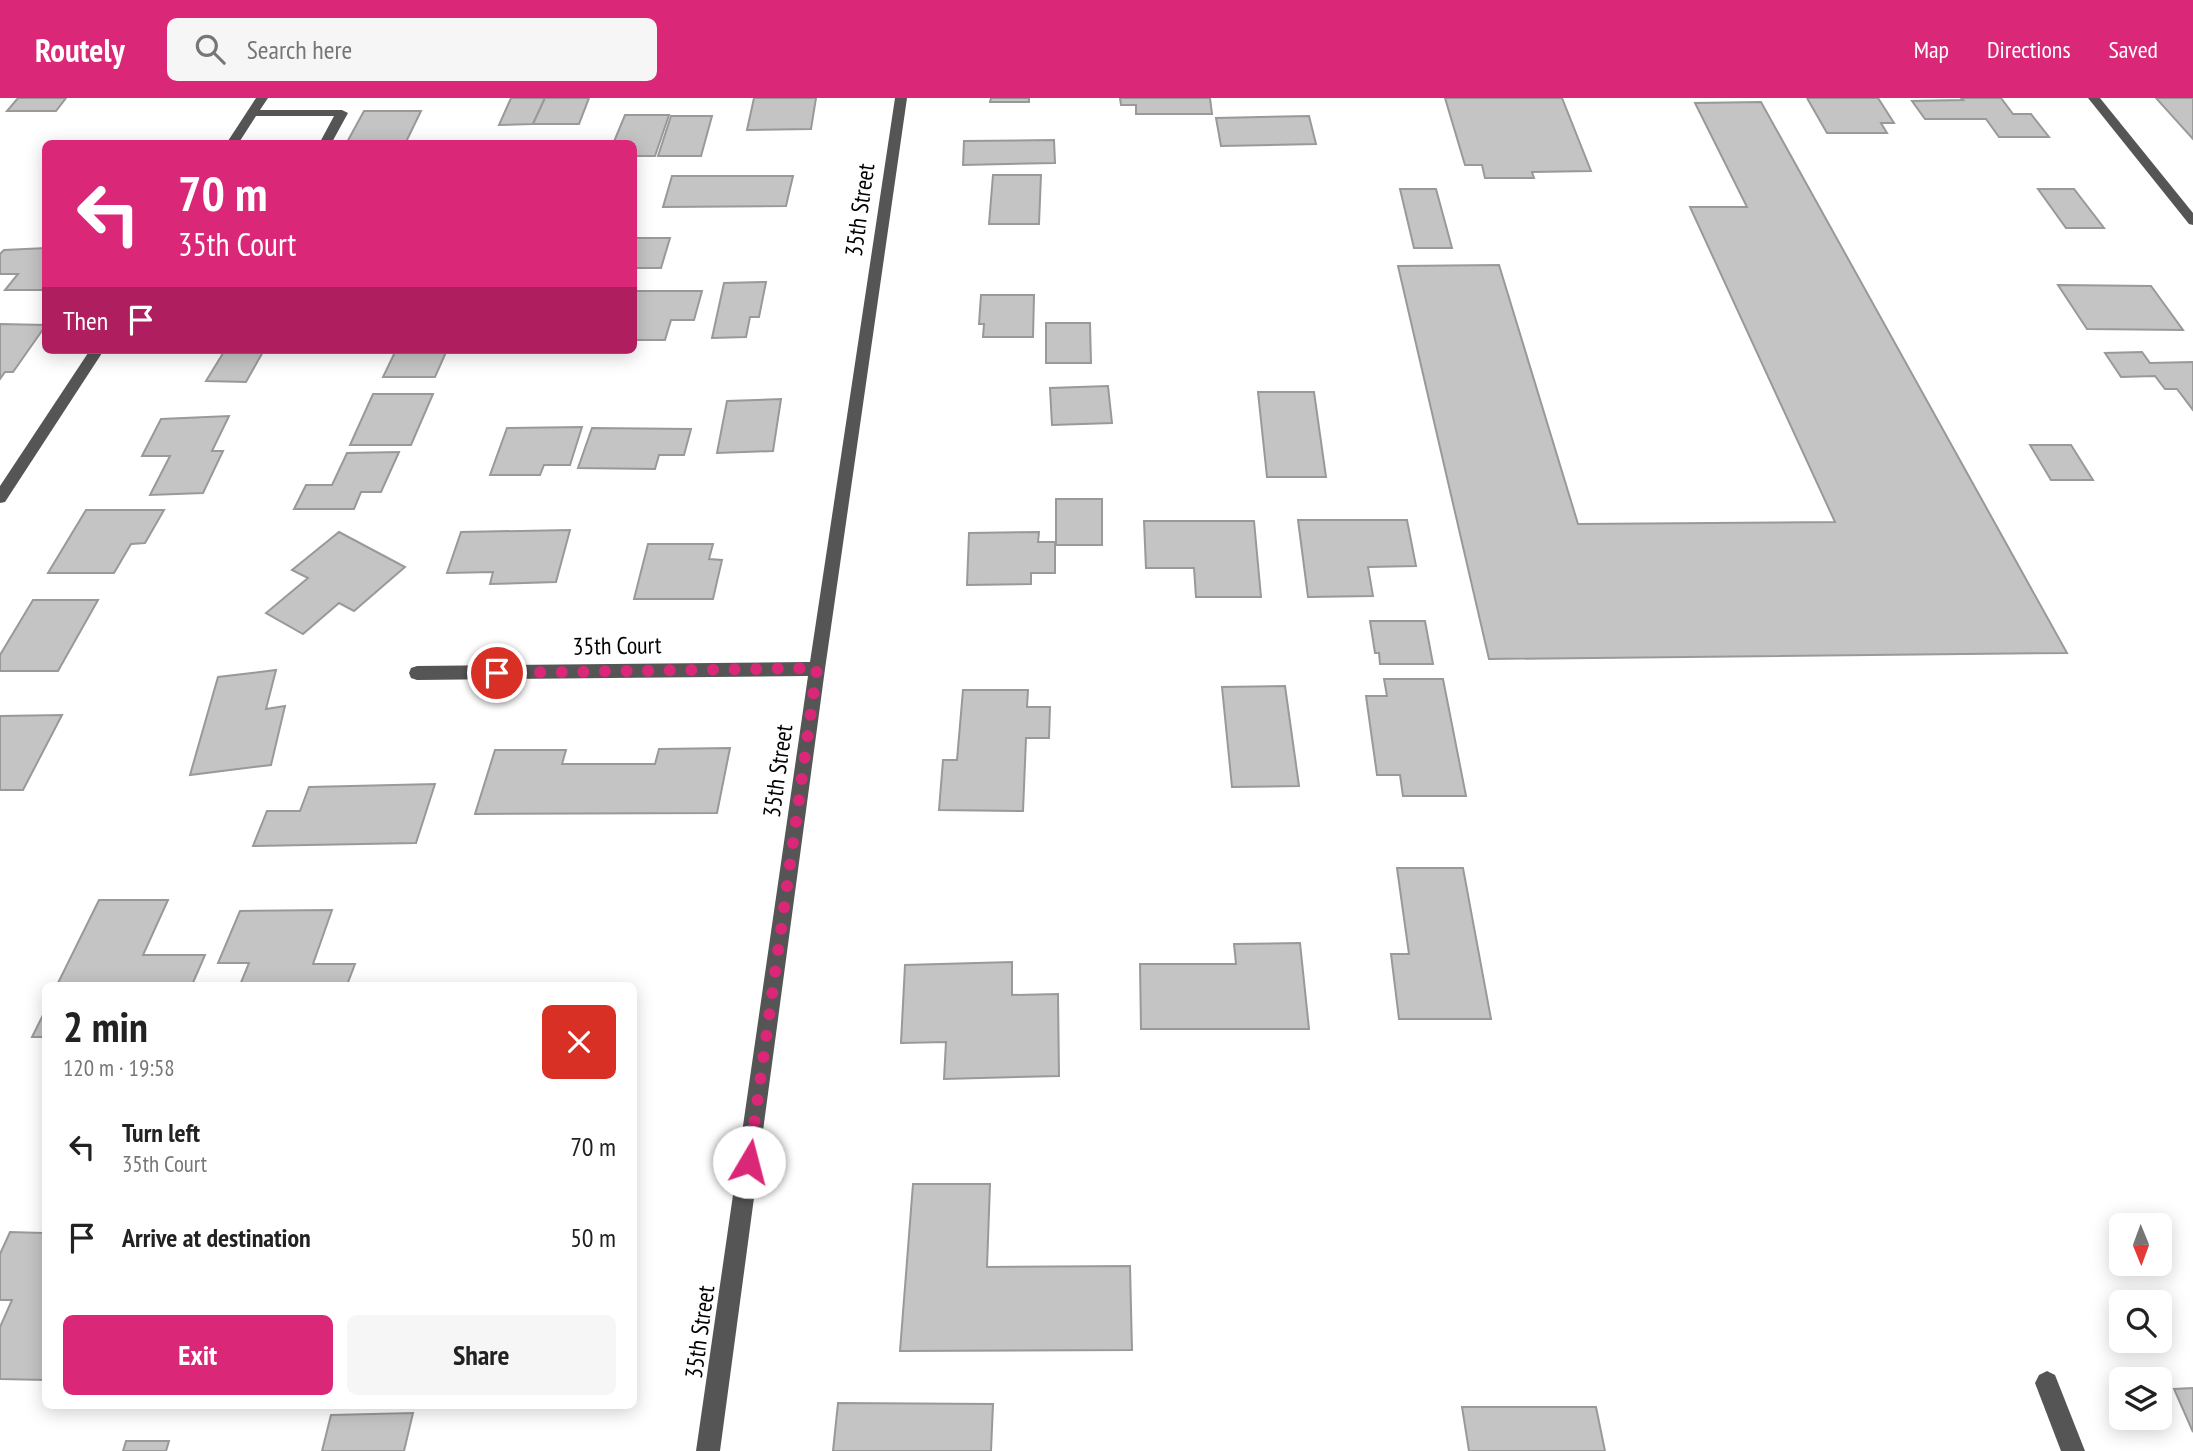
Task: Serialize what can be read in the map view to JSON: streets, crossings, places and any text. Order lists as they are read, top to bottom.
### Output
{
  "streets": {
    "street": ["35th Street", "35th Court"]
  },
  "crossings": [
    ["35th Street", "35th Court"]
  ],
  "north": "bottom",
  "page": {
    "header": "Routely",
    "search": "Search here",
    "nav": ["Map", "Directions", "Saved"],
    "turn": ["70 m", "35th Court"],
    "then": "Then",
    "heading": ["2 min", "120 m · 19:58"],
    "list": [
      {
        "name": "Turn left",
        "note": "35th Court",
        "value": "70 m"
      },
      {
        "name": "Arrive at destination",
        "value": "50 m"
      }
    ],
    "buttons": ["Exit", "Share"]
  }
}
